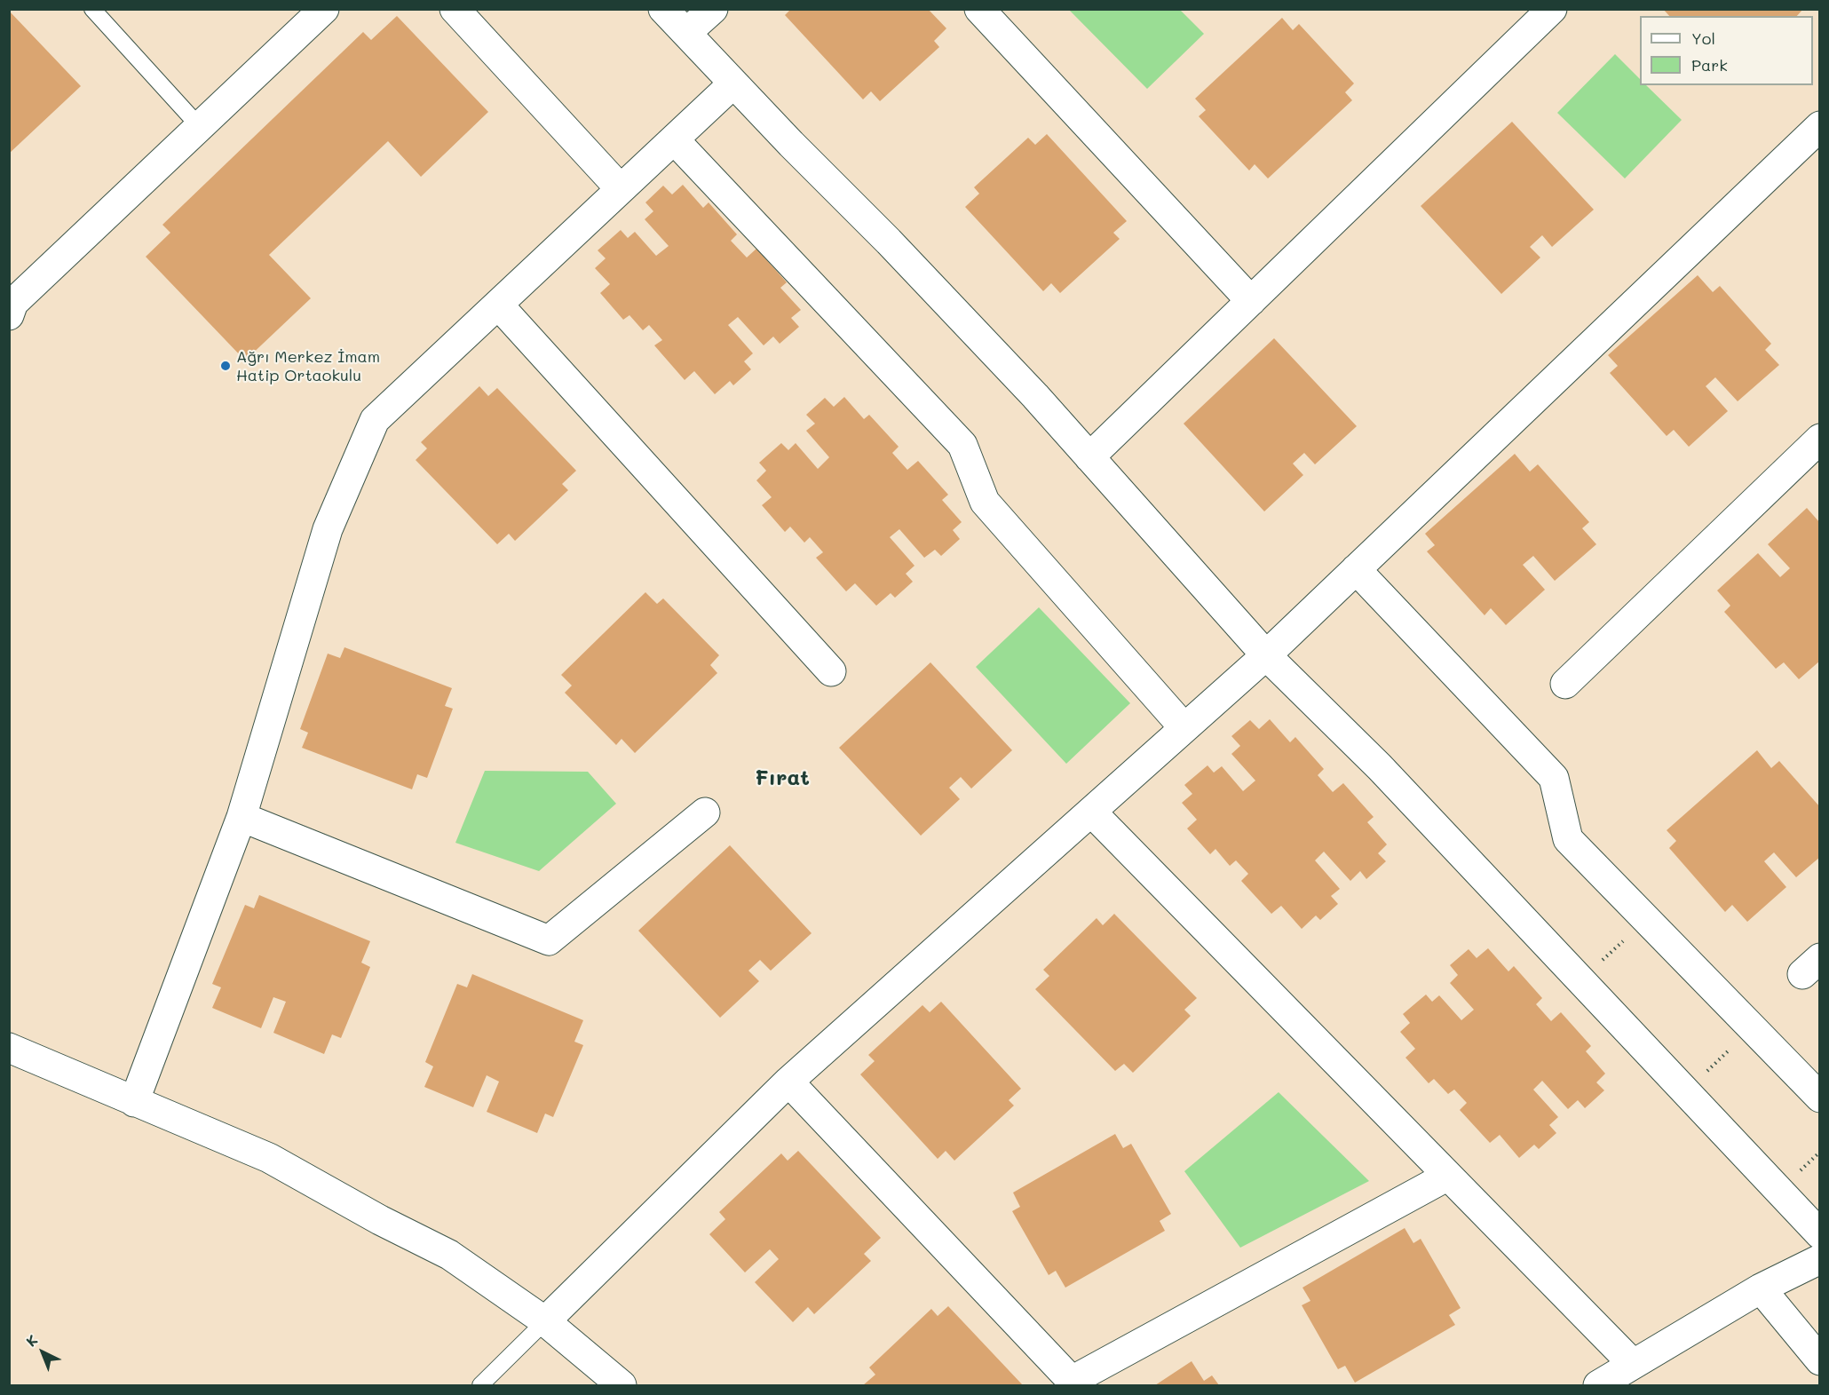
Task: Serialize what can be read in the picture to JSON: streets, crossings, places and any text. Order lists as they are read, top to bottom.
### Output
{
  "districts": ["Fırat"],
  "places": ["Ağrı Merkez İmam Hatip Ortaokulu"],
  "legend": ["Yol", "Park"],
  "north": "top left"
}
